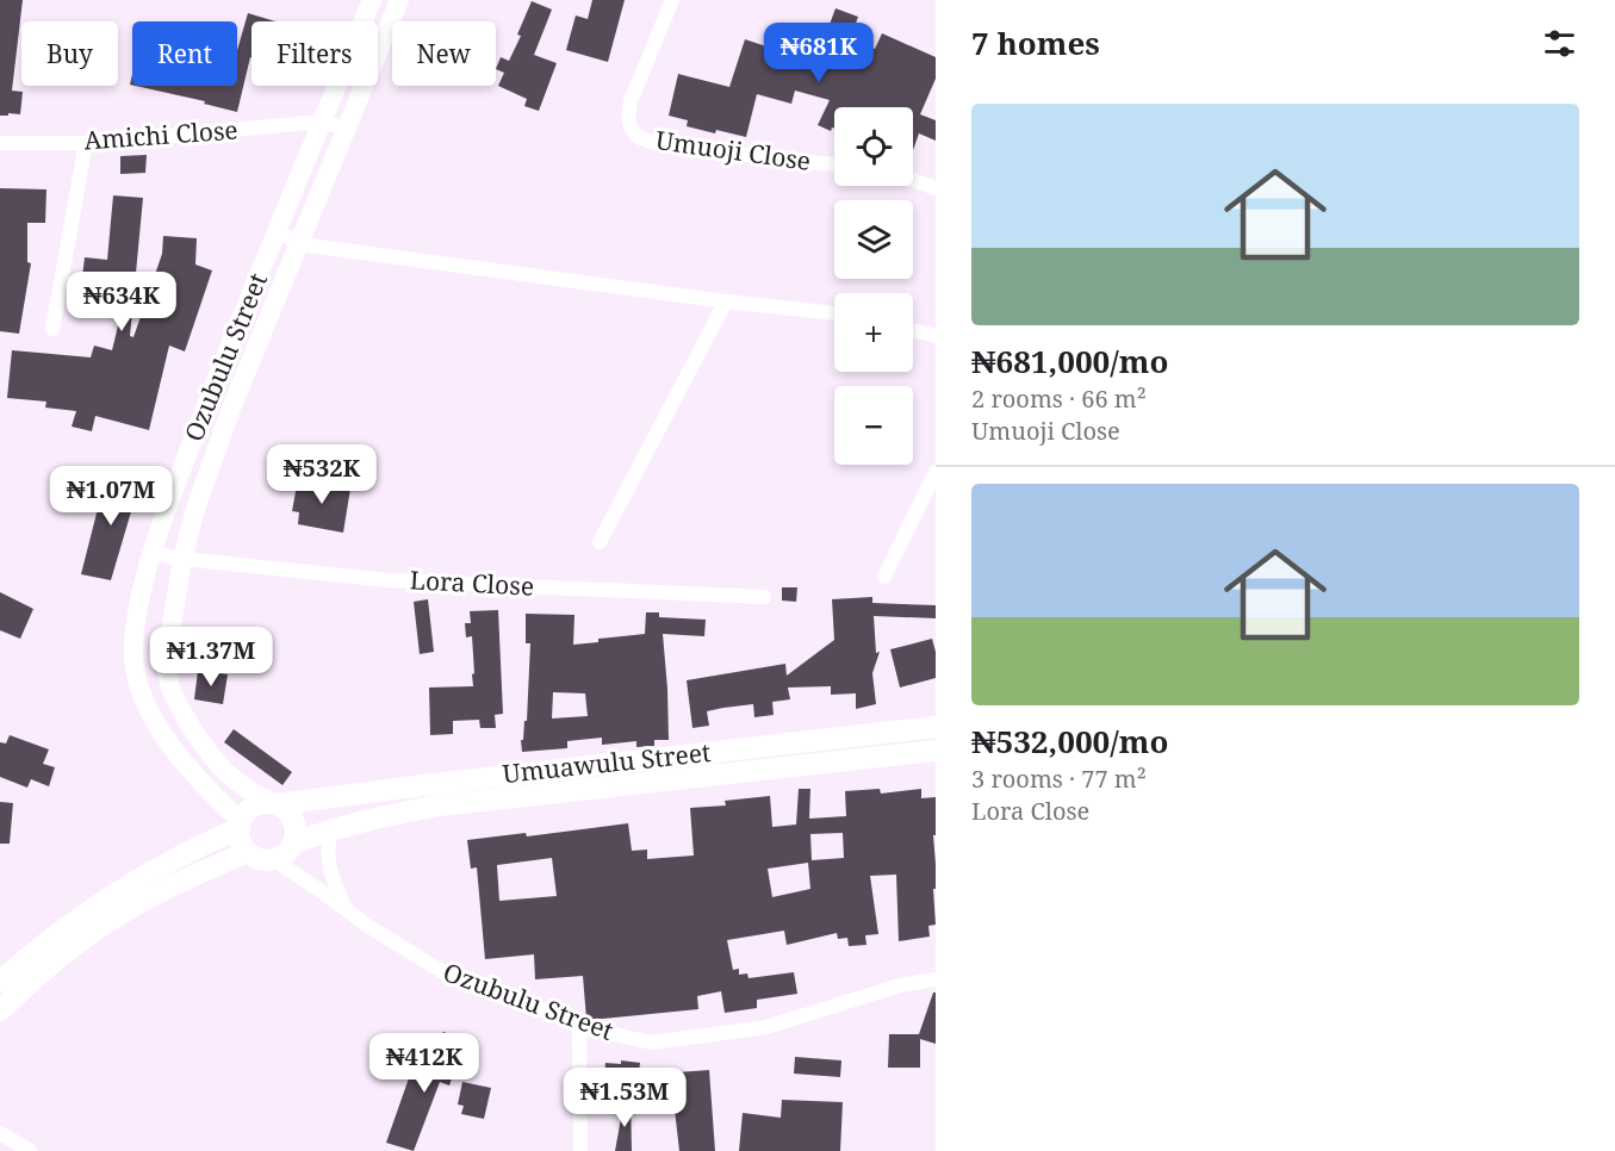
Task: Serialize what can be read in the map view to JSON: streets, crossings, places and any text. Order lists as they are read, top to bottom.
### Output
{
  "streets": {
    "main road": ["Ozubulu Street", "Umuawulu Street"],
    "street": ["Amichi Close", "Umuoji Close", "Lora Close"]
  },
  "crossings": [
    ["Amichi Close", "Ozubulu Street"],
    ["Ozubulu Street", "Lora Close"],
    ["Ozubulu Street", "Umuawulu Street"]
  ],
  "page": {
    "heading": "7 homes",
    "chip": [
      "Buy",
      "Rent",
      "Filters",
      "New"
    ],
    "price": [
      "₦681K",
      "₦634K",
      "₦532K",
      "₦1.07M",
      "₦1.37M",
      "₦412K",
      "₦1.53M"
    ],
    "list": [
      {
        "name": "₦681,000/mo",
        "note": "2 rooms · 66 m² · Umuoji Close"
      },
      {
        "name": "₦532,000/mo",
        "note": "3 rooms · 77 m² · Lora Close"
      }
    ],
    "map_buttons": ["+", "−"]
  }
}
